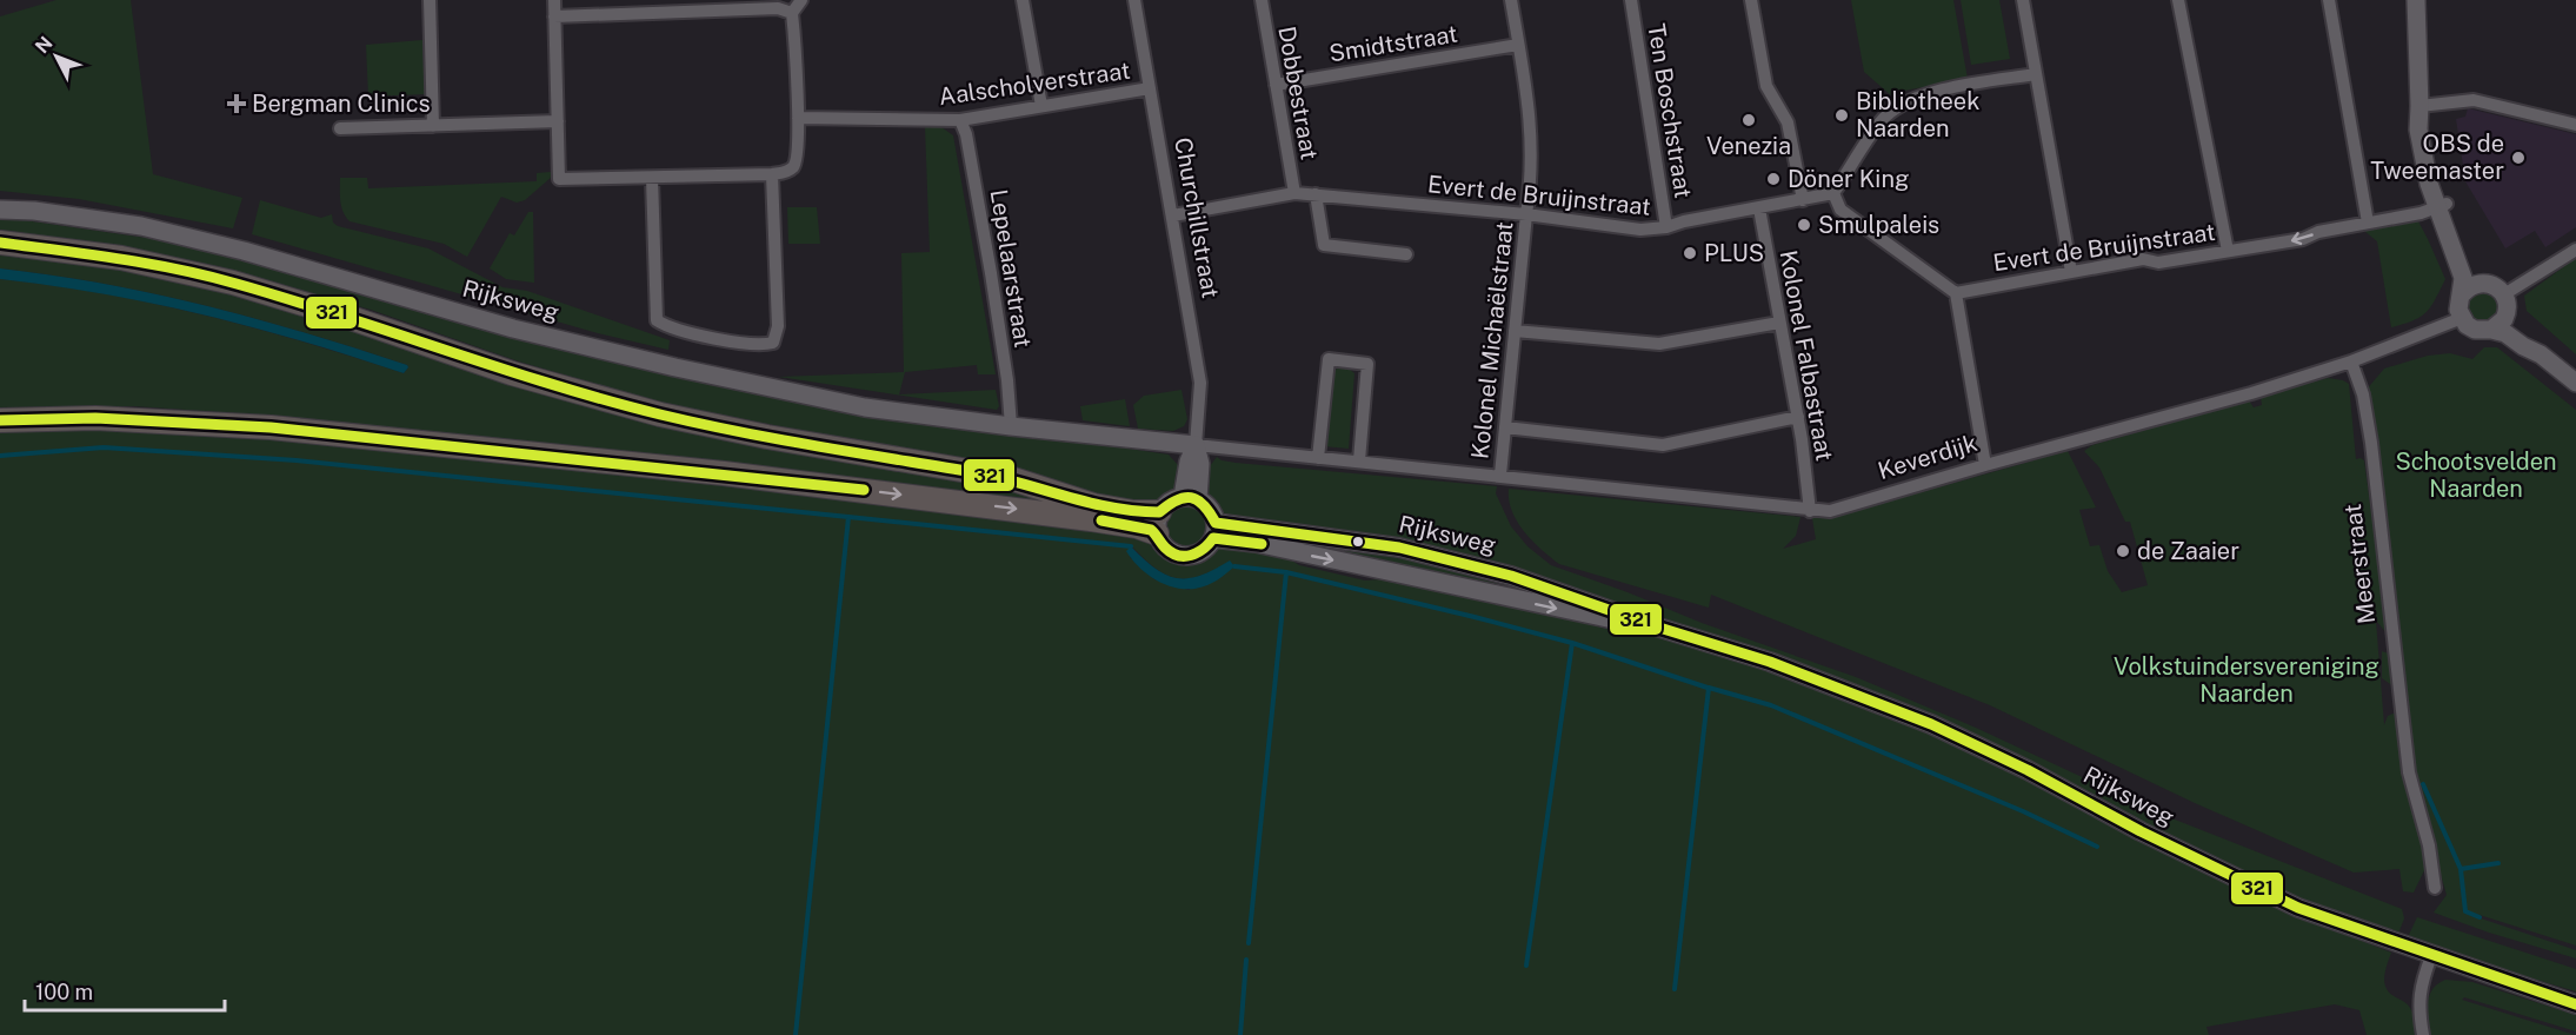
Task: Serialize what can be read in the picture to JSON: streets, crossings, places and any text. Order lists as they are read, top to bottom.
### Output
{
  "streets": {
    "main road": ["Churchillstraat", "Rijksweg", "Keverdijk"],
    "street": [
      "Smidtstraat",
      "Aalscholverstraat",
      "Dobbestraat",
      "Ten Boschstraat",
      "Evert de Bruijnstraat",
      "Lepelaarstraat",
      "Kolonel Michaëlstraat",
      "Kolonel Falbastraat",
      "Meerstraat"
    ]
  },
  "crossings": [
    ["Smidtstraat", "Dobbestraat"],
    ["Smidtstraat", "Kolonel Michaëlstraat"],
    ["Aalscholverstraat", "Churchillstraat"],
    ["Aalscholverstraat", "Lepelaarstraat"],
    ["Dobbestraat", "Evert de Bruijnstraat"],
    ["Ten Boschstraat", "Evert de Bruijnstraat"],
    ["Evert de Bruijnstraat", "Churchillstraat"],
    ["Evert de Bruijnstraat", "Kolonel Michaëlstraat"],
    ["Evert de Bruijnstraat", "Kolonel Falbastraat"],
    ["Churchillstraat", "Rijksweg"],
    ["Churchillstraat", "Keverdijk"],
    ["Lepelaarstraat", "Rijksweg"],
    ["Lepelaarstraat", "Keverdijk"],
    ["Rijksweg", "Keverdijk"],
    ["Kolonel Michaëlstraat", "Keverdijk"],
    ["Kolonel Falbastraat", "Keverdijk"],
    ["Keverdijk", "Meerstraat"]
  ],
  "parks": ["Schootsvelden Naarden", "Volkstuindersvereniging Naarden"],
  "places": {
    "health": ["Bergman Clinics"],
    "other": [
      "Bibliotheek Naarden",
      "Venezia",
      "OBS de Tweemaster",
      "Döner King",
      "Smulpaleis",
      "PLUS",
      "de Zaaier"
    ]
  },
  "lines": ["transit line 321"],
  "scale_bar": "100 m",
  "north": "top left"
}
